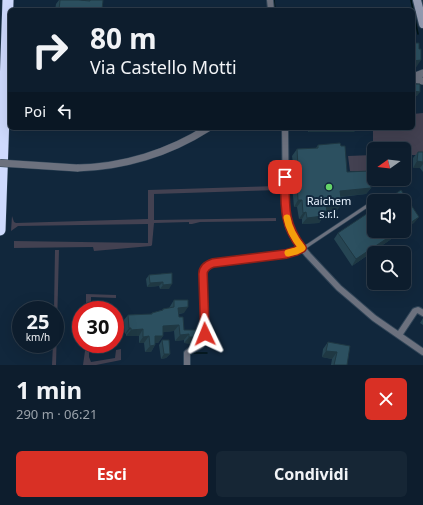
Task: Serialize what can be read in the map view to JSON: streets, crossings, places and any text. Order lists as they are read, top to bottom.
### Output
{
  "places": ["Raichem s.r.l."],
  "north": "left",
  "page": {
    "turn": ["80 m", "Via Castello Motti"],
    "then": "Poi",
    "speed": "25 km/h",
    "limit": "30",
    "heading": ["1 min", "290 m · 06:21"],
    "buttons": ["Esci", "Condividi"]
  }
}
